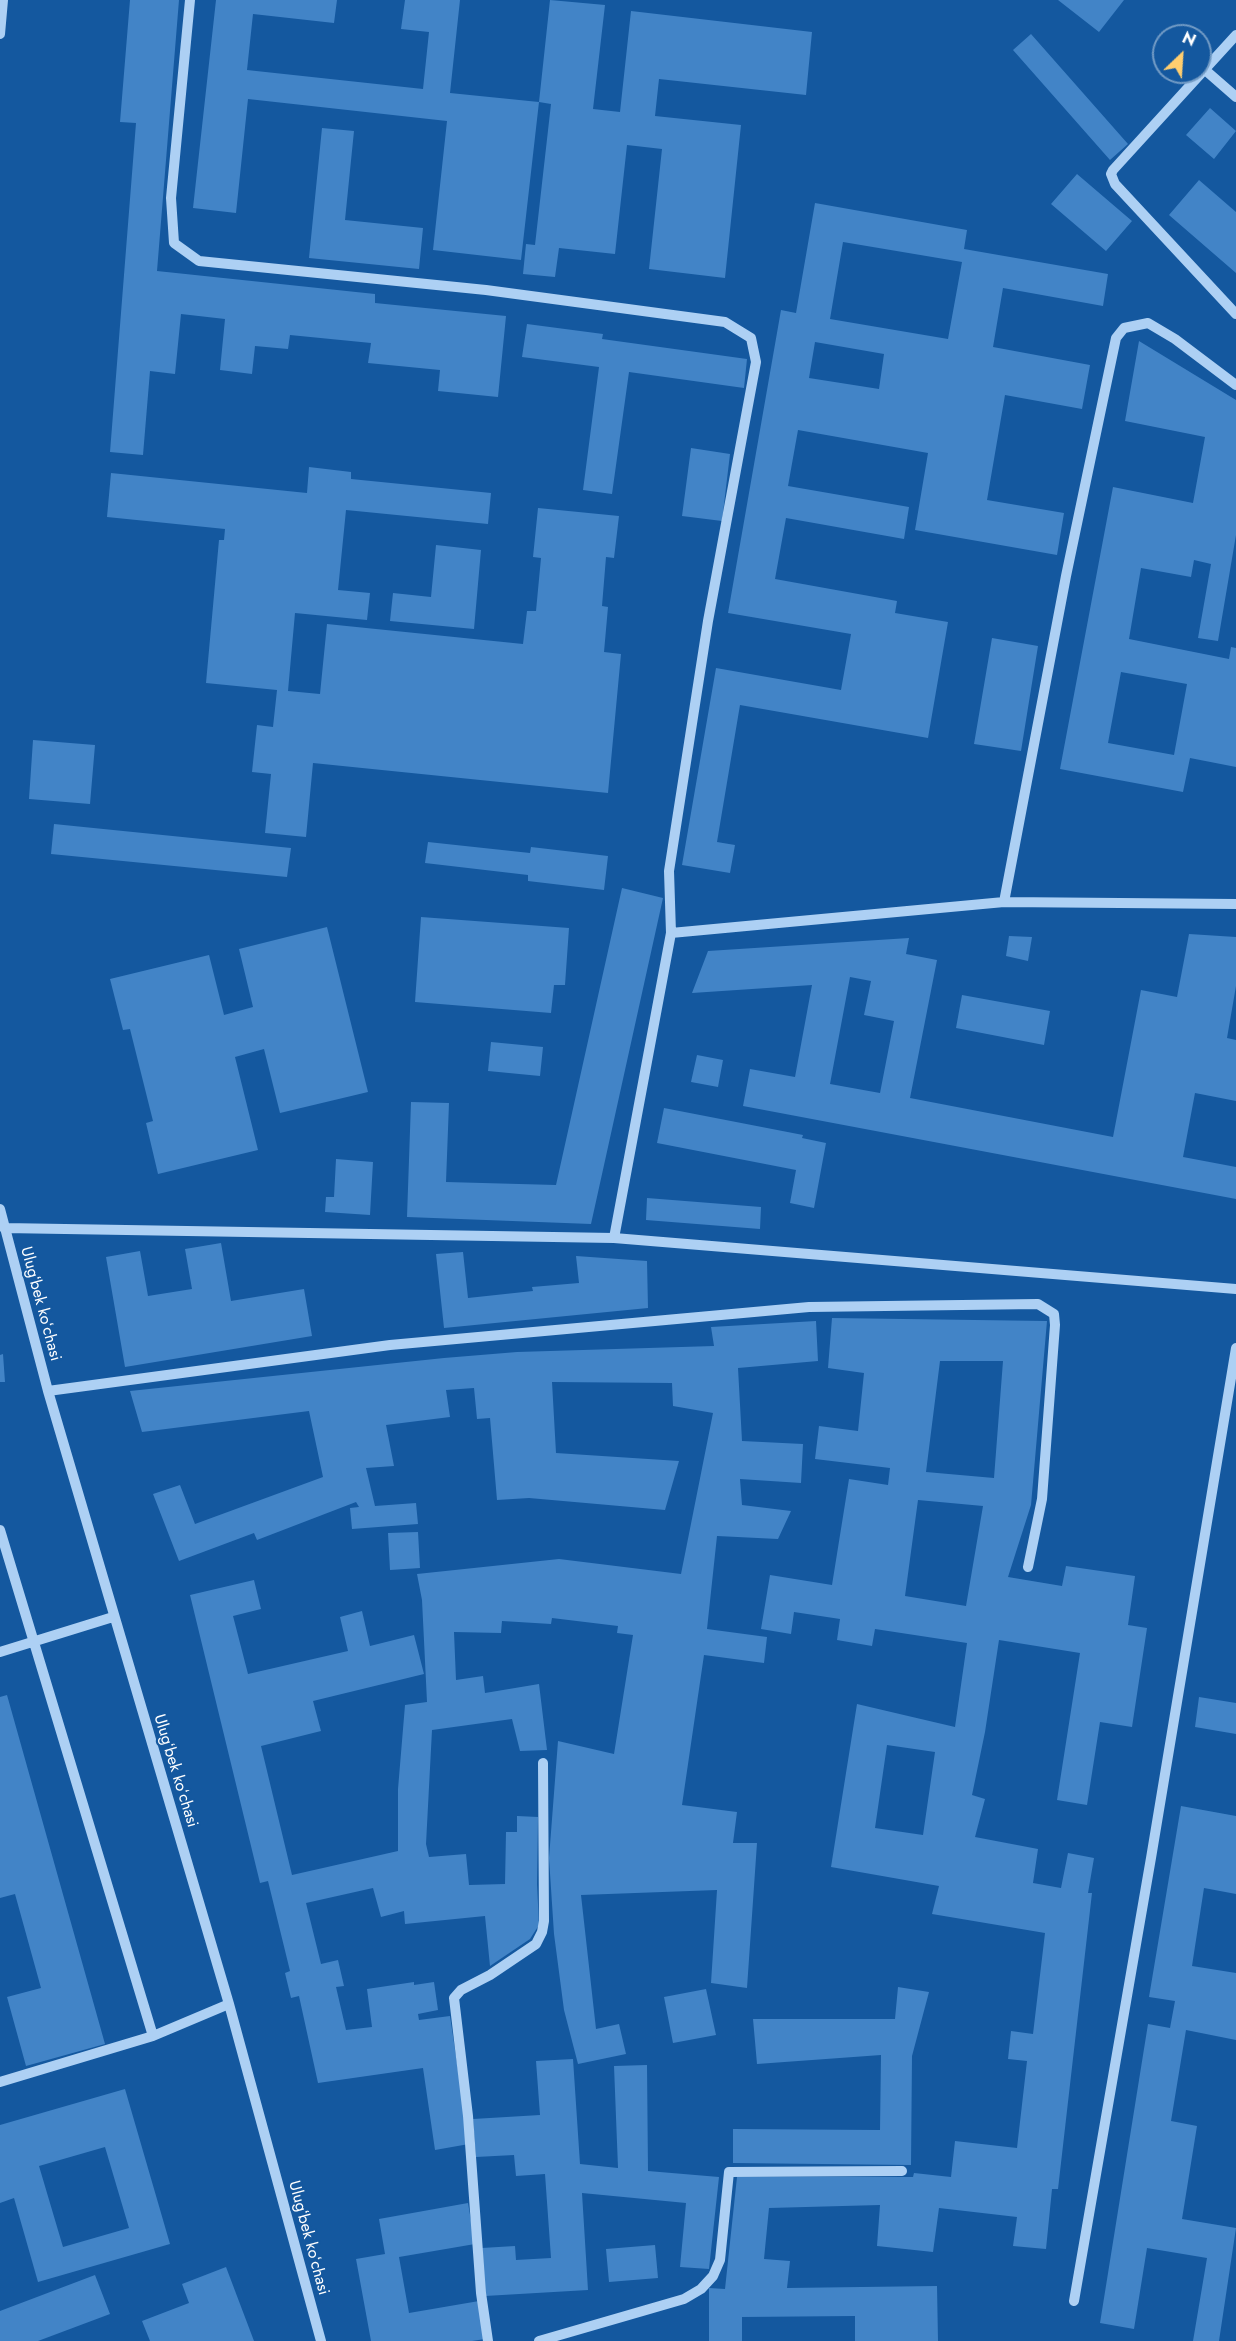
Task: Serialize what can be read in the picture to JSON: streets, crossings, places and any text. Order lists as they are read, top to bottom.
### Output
{
  "streets": {
    "street": ["Ulugʻbek koʻchasi"]
  },
  "north": "top right"
}
